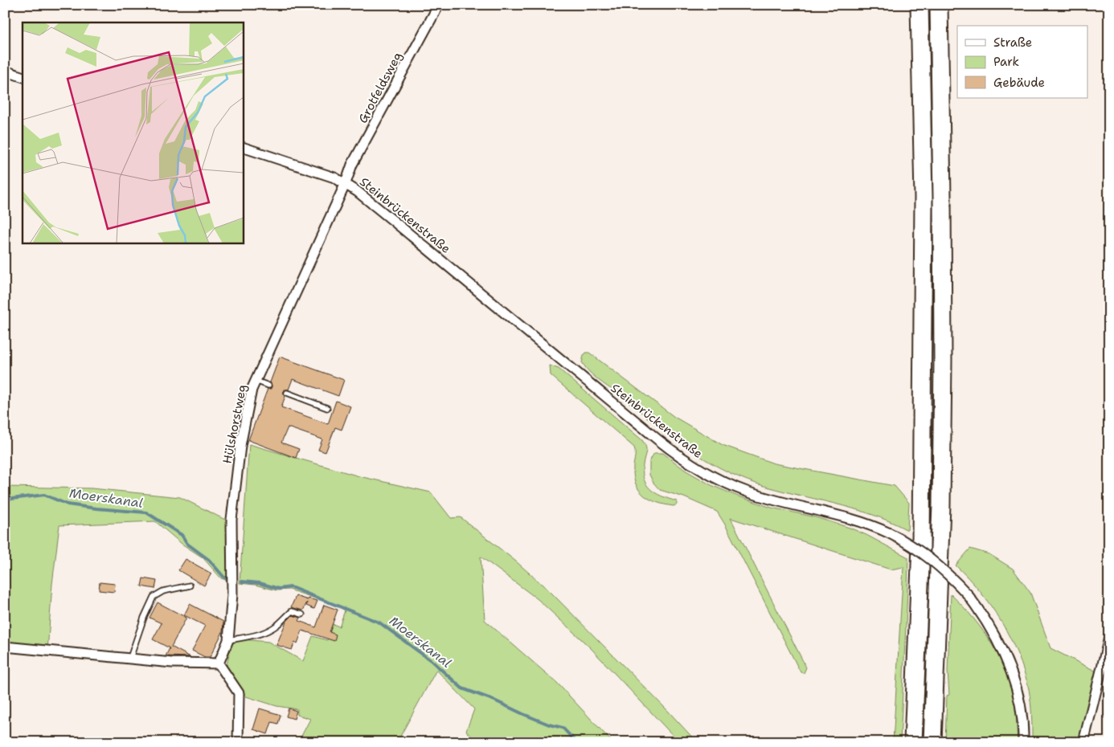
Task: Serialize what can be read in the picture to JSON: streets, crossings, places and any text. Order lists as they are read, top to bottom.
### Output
{
  "streets": {
    "street": ["Grotfeldsweg", "Steinbrückenstraße", "Hülshorstweg"]
  },
  "crossings": [
    ["Grotfeldsweg", "Steinbrückenstraße"],
    ["Grotfeldsweg", "Hülshorstweg"],
    ["Steinbrückenstraße", "Hülshorstweg"]
  ],
  "water": ["Moerskanal"],
  "legend": ["Straße", "Park", "Gebäude"]
}
